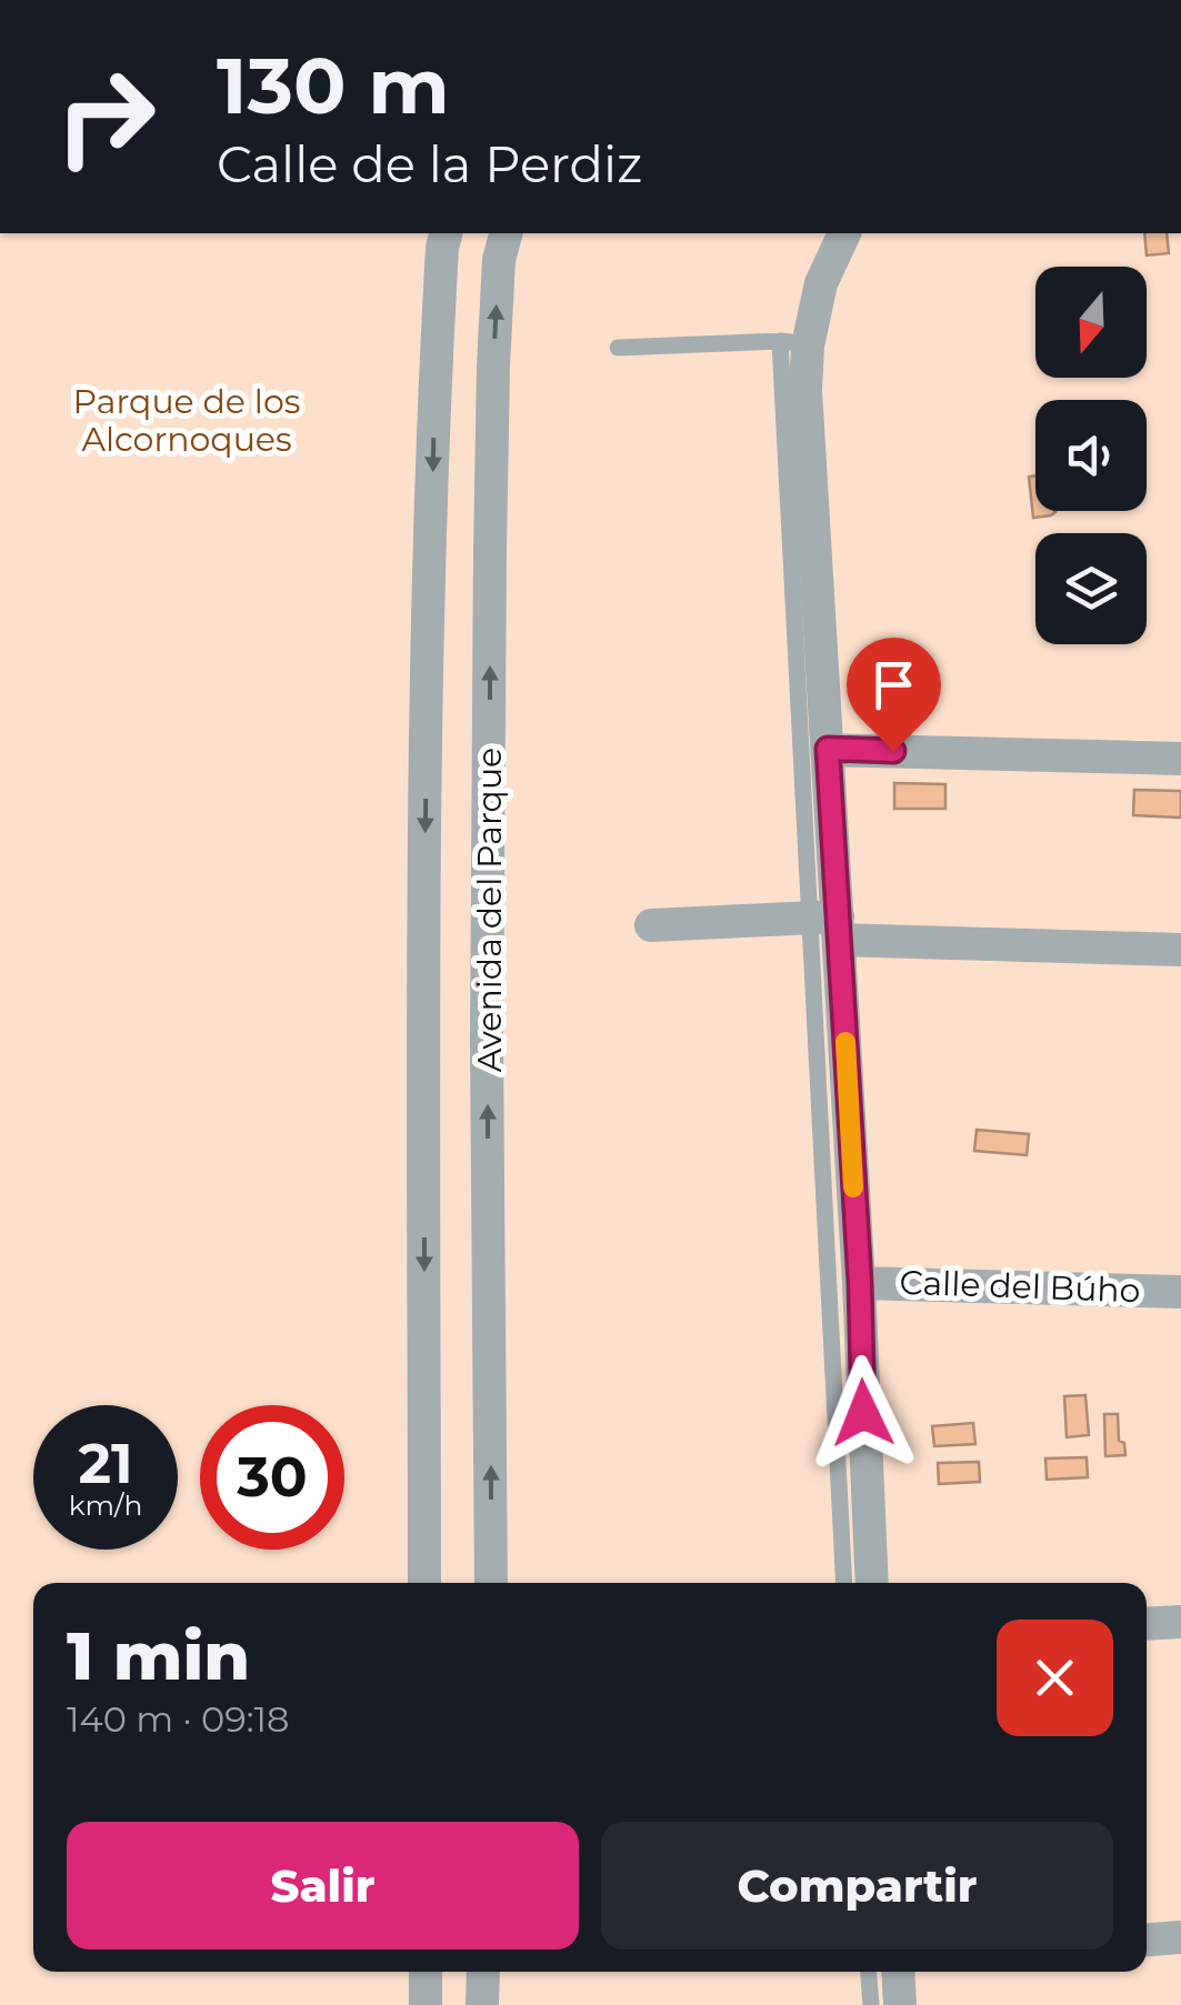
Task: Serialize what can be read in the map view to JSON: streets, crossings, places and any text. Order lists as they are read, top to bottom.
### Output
{
  "streets": {
    "street": ["Avenida del Parque", "Calle del Búho"]
  },
  "parks": ["Parque de los Alcornoques"],
  "north": "bottom",
  "page": {
    "turn": ["130 m", "Calle de la Perdiz"],
    "speed": "21 km/h",
    "limit": "30",
    "heading": ["1 min", "140 m · 09:18"],
    "buttons": ["Salir", "Compartir"]
  }
}
